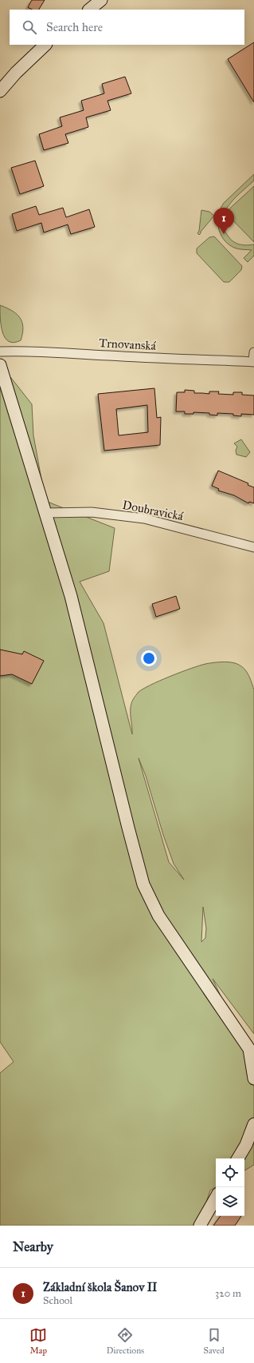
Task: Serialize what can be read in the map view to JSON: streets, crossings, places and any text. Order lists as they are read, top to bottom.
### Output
{
  "streets": {
    "street": ["Trnovanská", "Doubravická"]
  },
  "page": {
    "search": "Search here",
    "pins": "1",
    "heading": "Nearby",
    "list": [
      {
        "mark": "1",
        "name": "Základní škola Šanov II",
        "note": "School",
        "value": "320 m"
      }
    ],
    "nav": ["Map", "Directions", "Saved"]
  }
}
